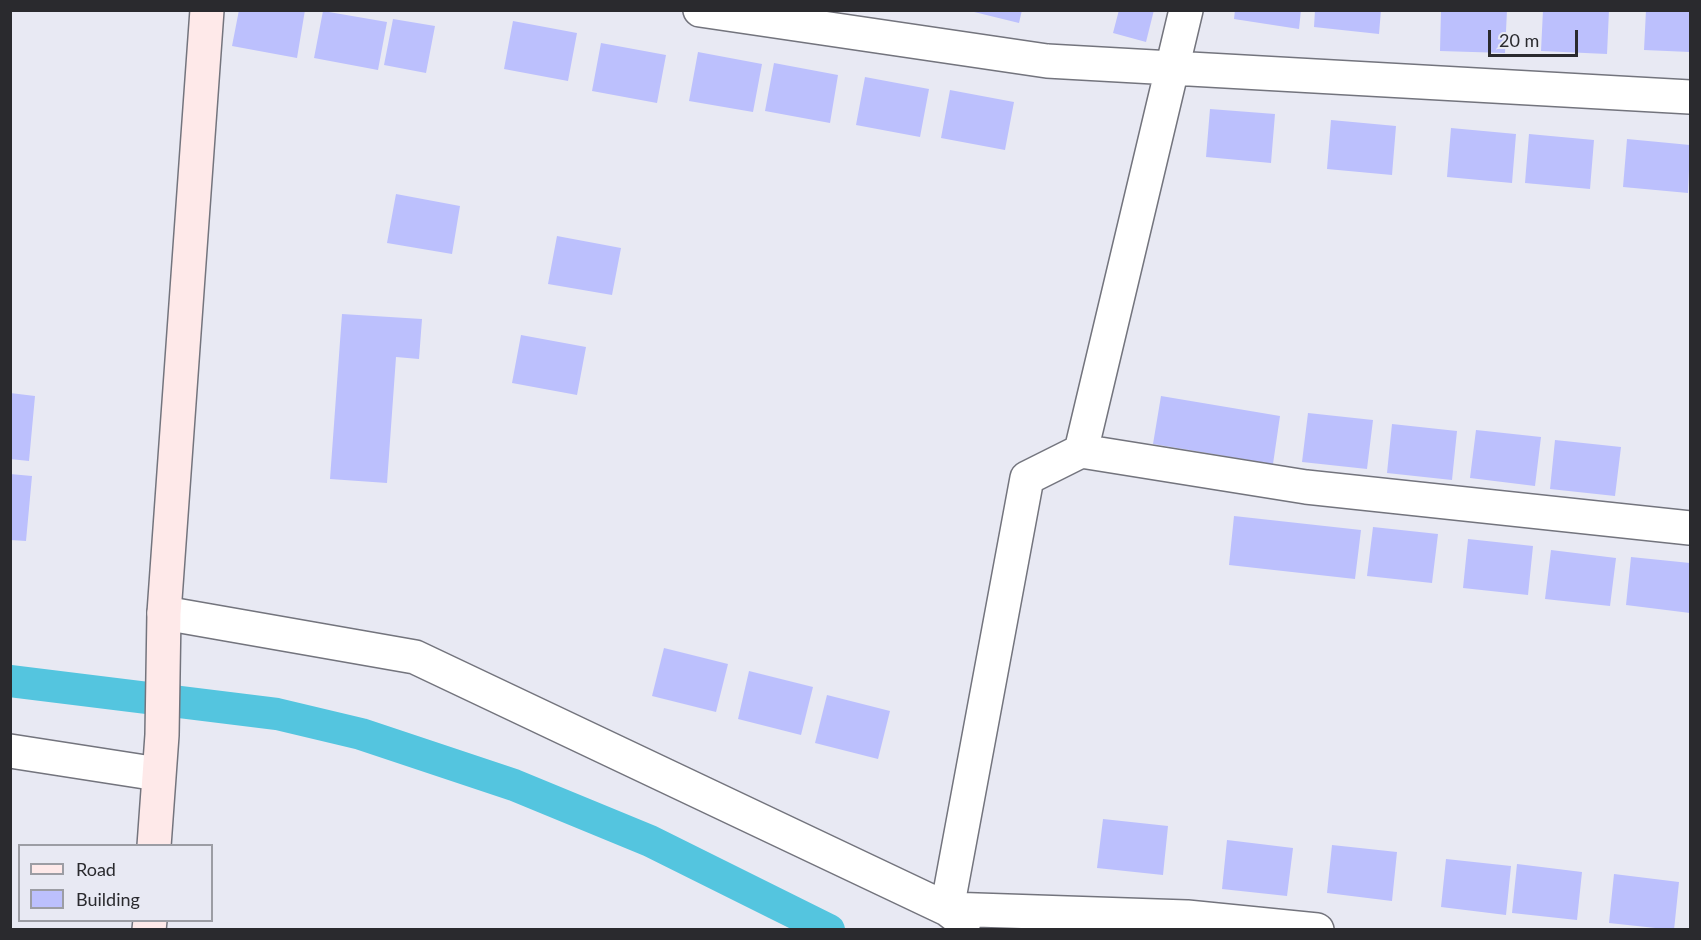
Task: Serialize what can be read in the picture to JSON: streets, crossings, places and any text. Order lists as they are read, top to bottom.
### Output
{
  "legend": ["Road", "Building"],
  "scale_bar": "20 m"
}
